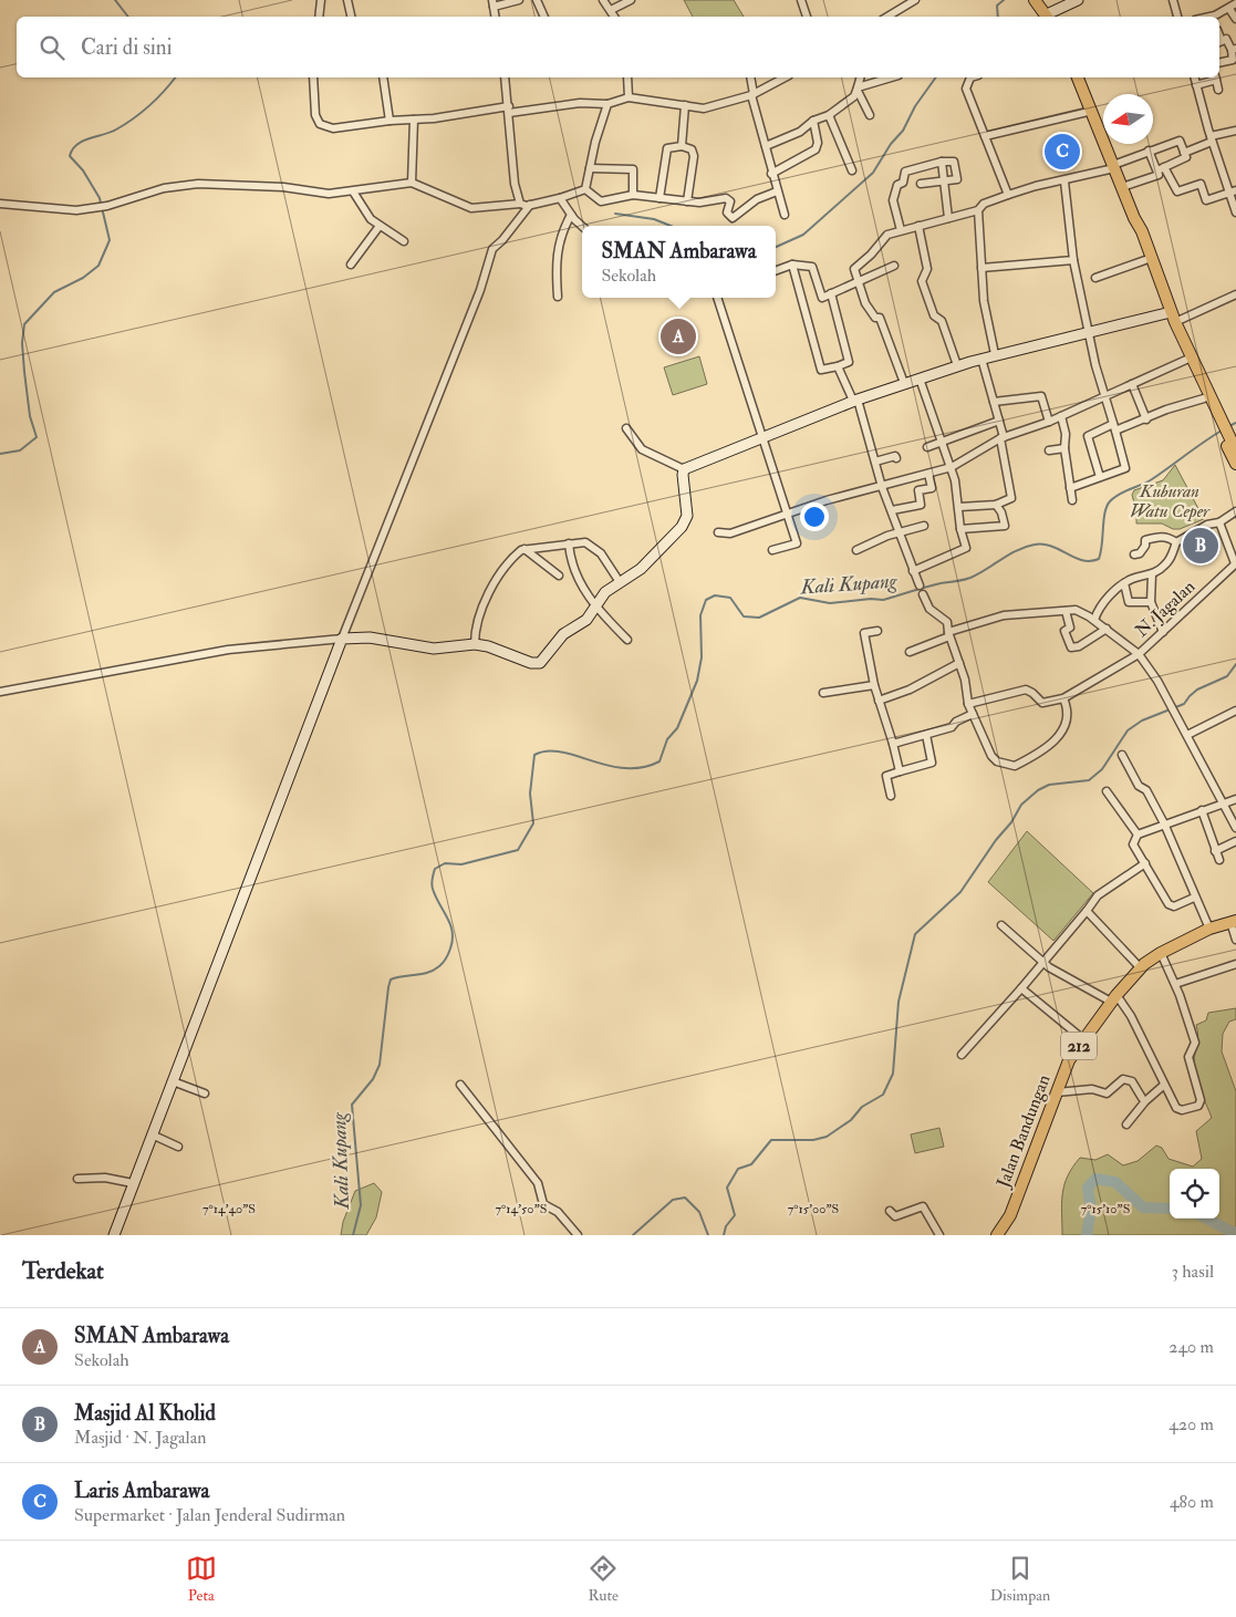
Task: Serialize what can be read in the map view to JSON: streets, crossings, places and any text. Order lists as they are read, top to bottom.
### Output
{
  "streets": {
    "main road": ["212", "Jalan Bandungan"],
    "street": ["N. Jagalan"]
  },
  "water": ["Kali Kupang"],
  "parks": ["Kuburan Watu Ceper"],
  "north": "left",
  "page": {
    "search": "Cari di sini",
    "pins": ["C", "A", "B"],
    "popup": ["SMAN Ambarawa", "Sekolah"],
    "heading": ["Terdekat", "3 hasil"],
    "list": [
      {
        "mark": "A",
        "name": "SMAN Ambarawa",
        "note": "Sekolah",
        "value": "240 m"
      },
      {
        "mark": "B",
        "name": "Masjid Al Kholid",
        "note": "Masjid · N. Jagalan",
        "value": "420 m"
      },
      {
        "mark": "C",
        "name": "Laris Ambarawa",
        "note": "Supermarket · Jalan Jenderal Sudirman",
        "value": "480 m"
      }
    ],
    "nav": ["Peta", "Rute", "Disimpan"]
  },
  "coordinates": [
    "7°14'40\"S",
    "7°14'50\"S",
    "7°15'00\"S",
    "7°15'10\"S"
  ]
}
